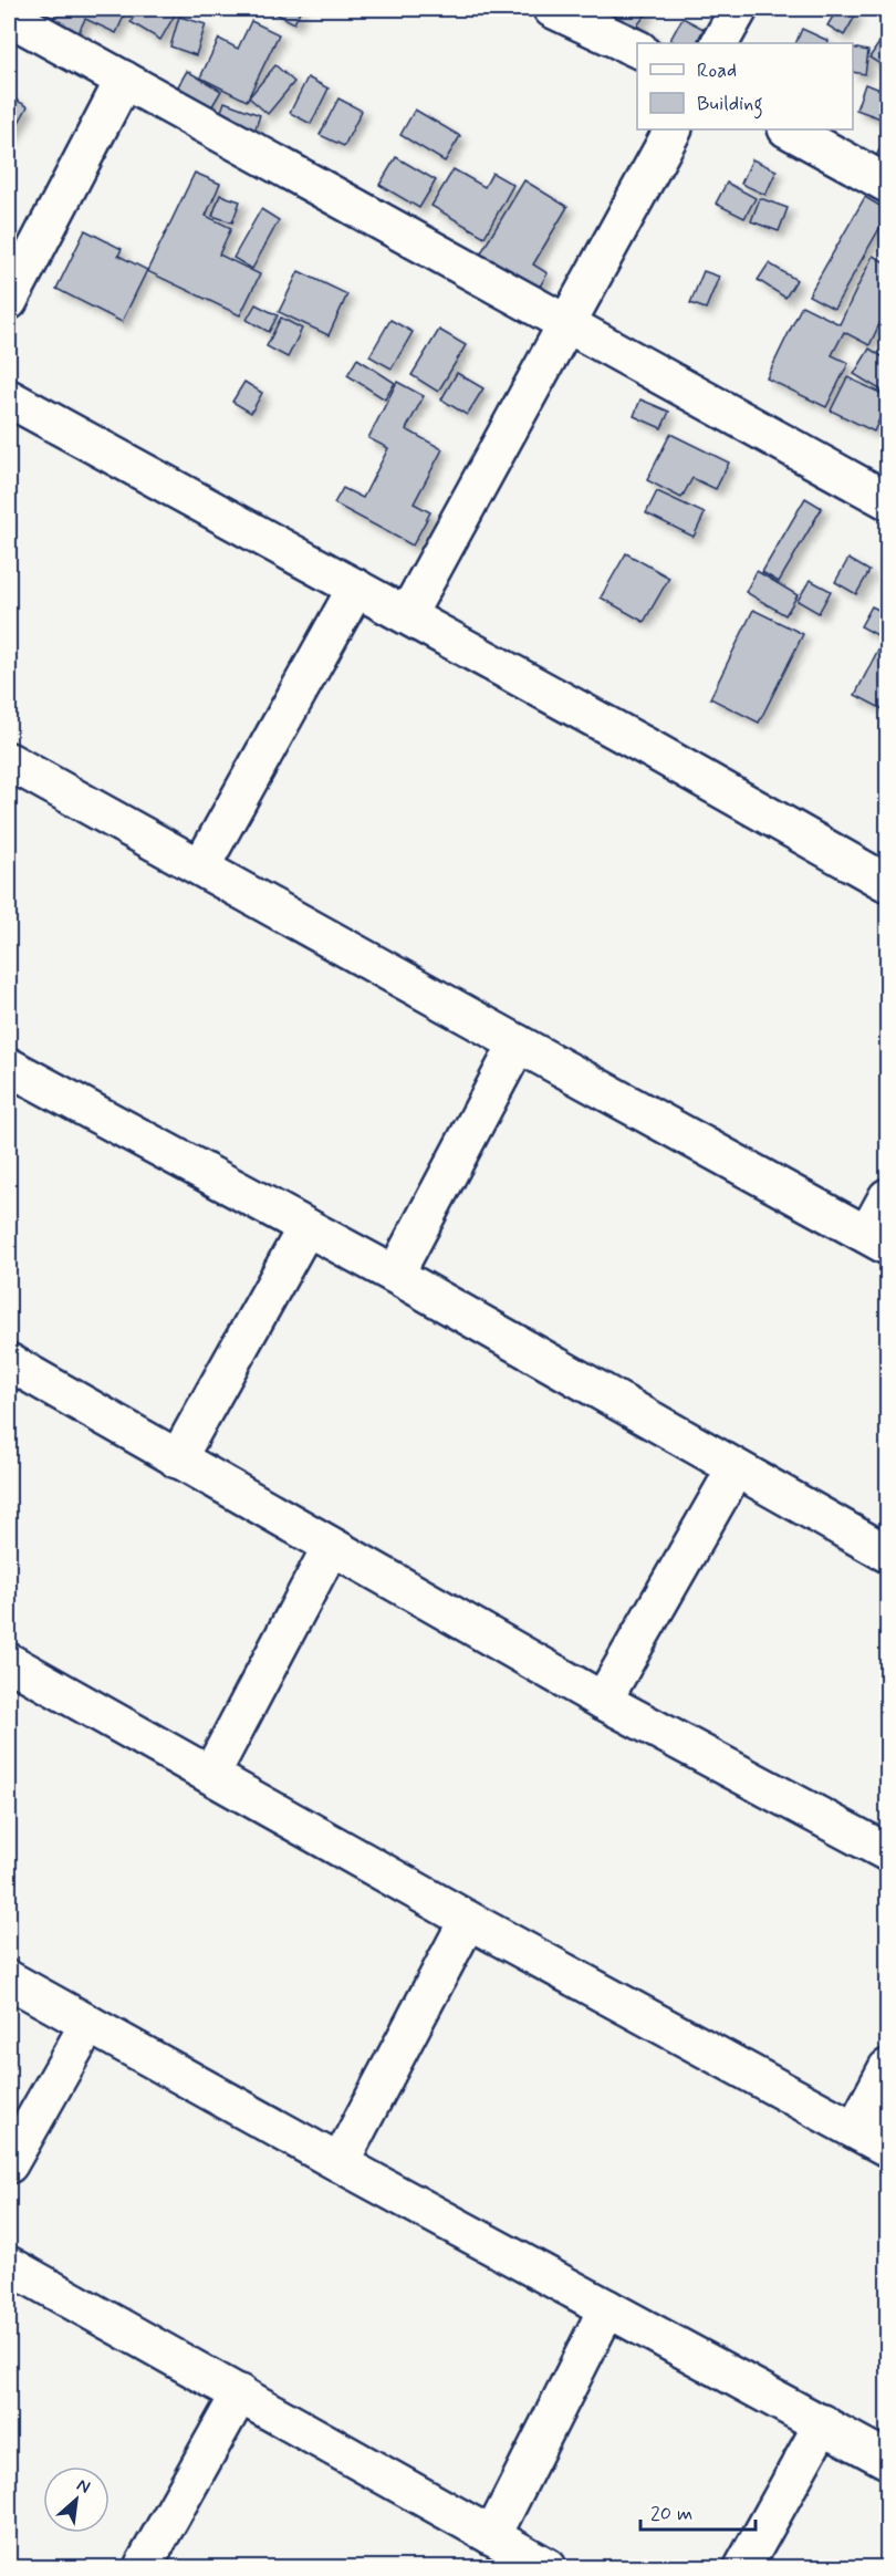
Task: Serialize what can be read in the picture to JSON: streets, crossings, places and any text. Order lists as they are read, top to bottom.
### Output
{
  "legend": ["Road", "Building"],
  "scale_bar": "20 m",
  "north": "top right"
}
